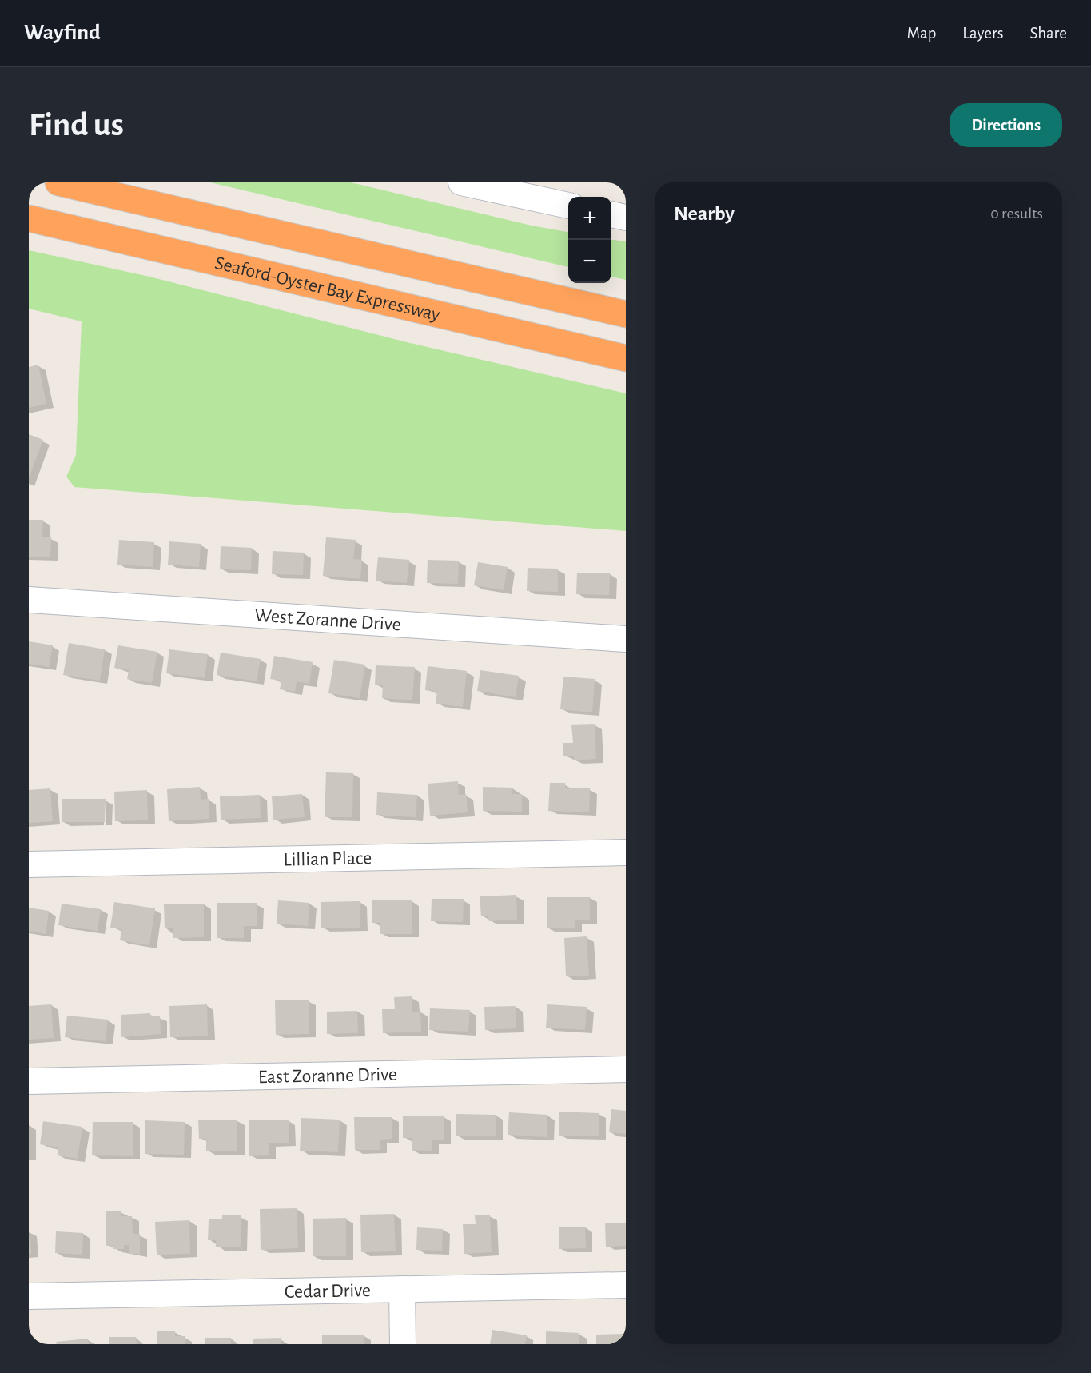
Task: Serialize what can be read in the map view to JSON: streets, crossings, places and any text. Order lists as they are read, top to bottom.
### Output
{
  "streets": {
    "highway": ["Seaford-Oyster Bay Expressway"],
    "street": [
      "West Zoranne Drive",
      "Lillian Place",
      "East Zoranne Drive",
      "Cedar Drive"
    ]
  },
  "page": {
    "header": "Wayfind",
    "nav": ["Map", "Layers", "Share"],
    "buttons": "Directions",
    "title": "Find us",
    "heading": ["Nearby", "0 results"],
    "map_buttons": ["+", "−"]
  }
}
